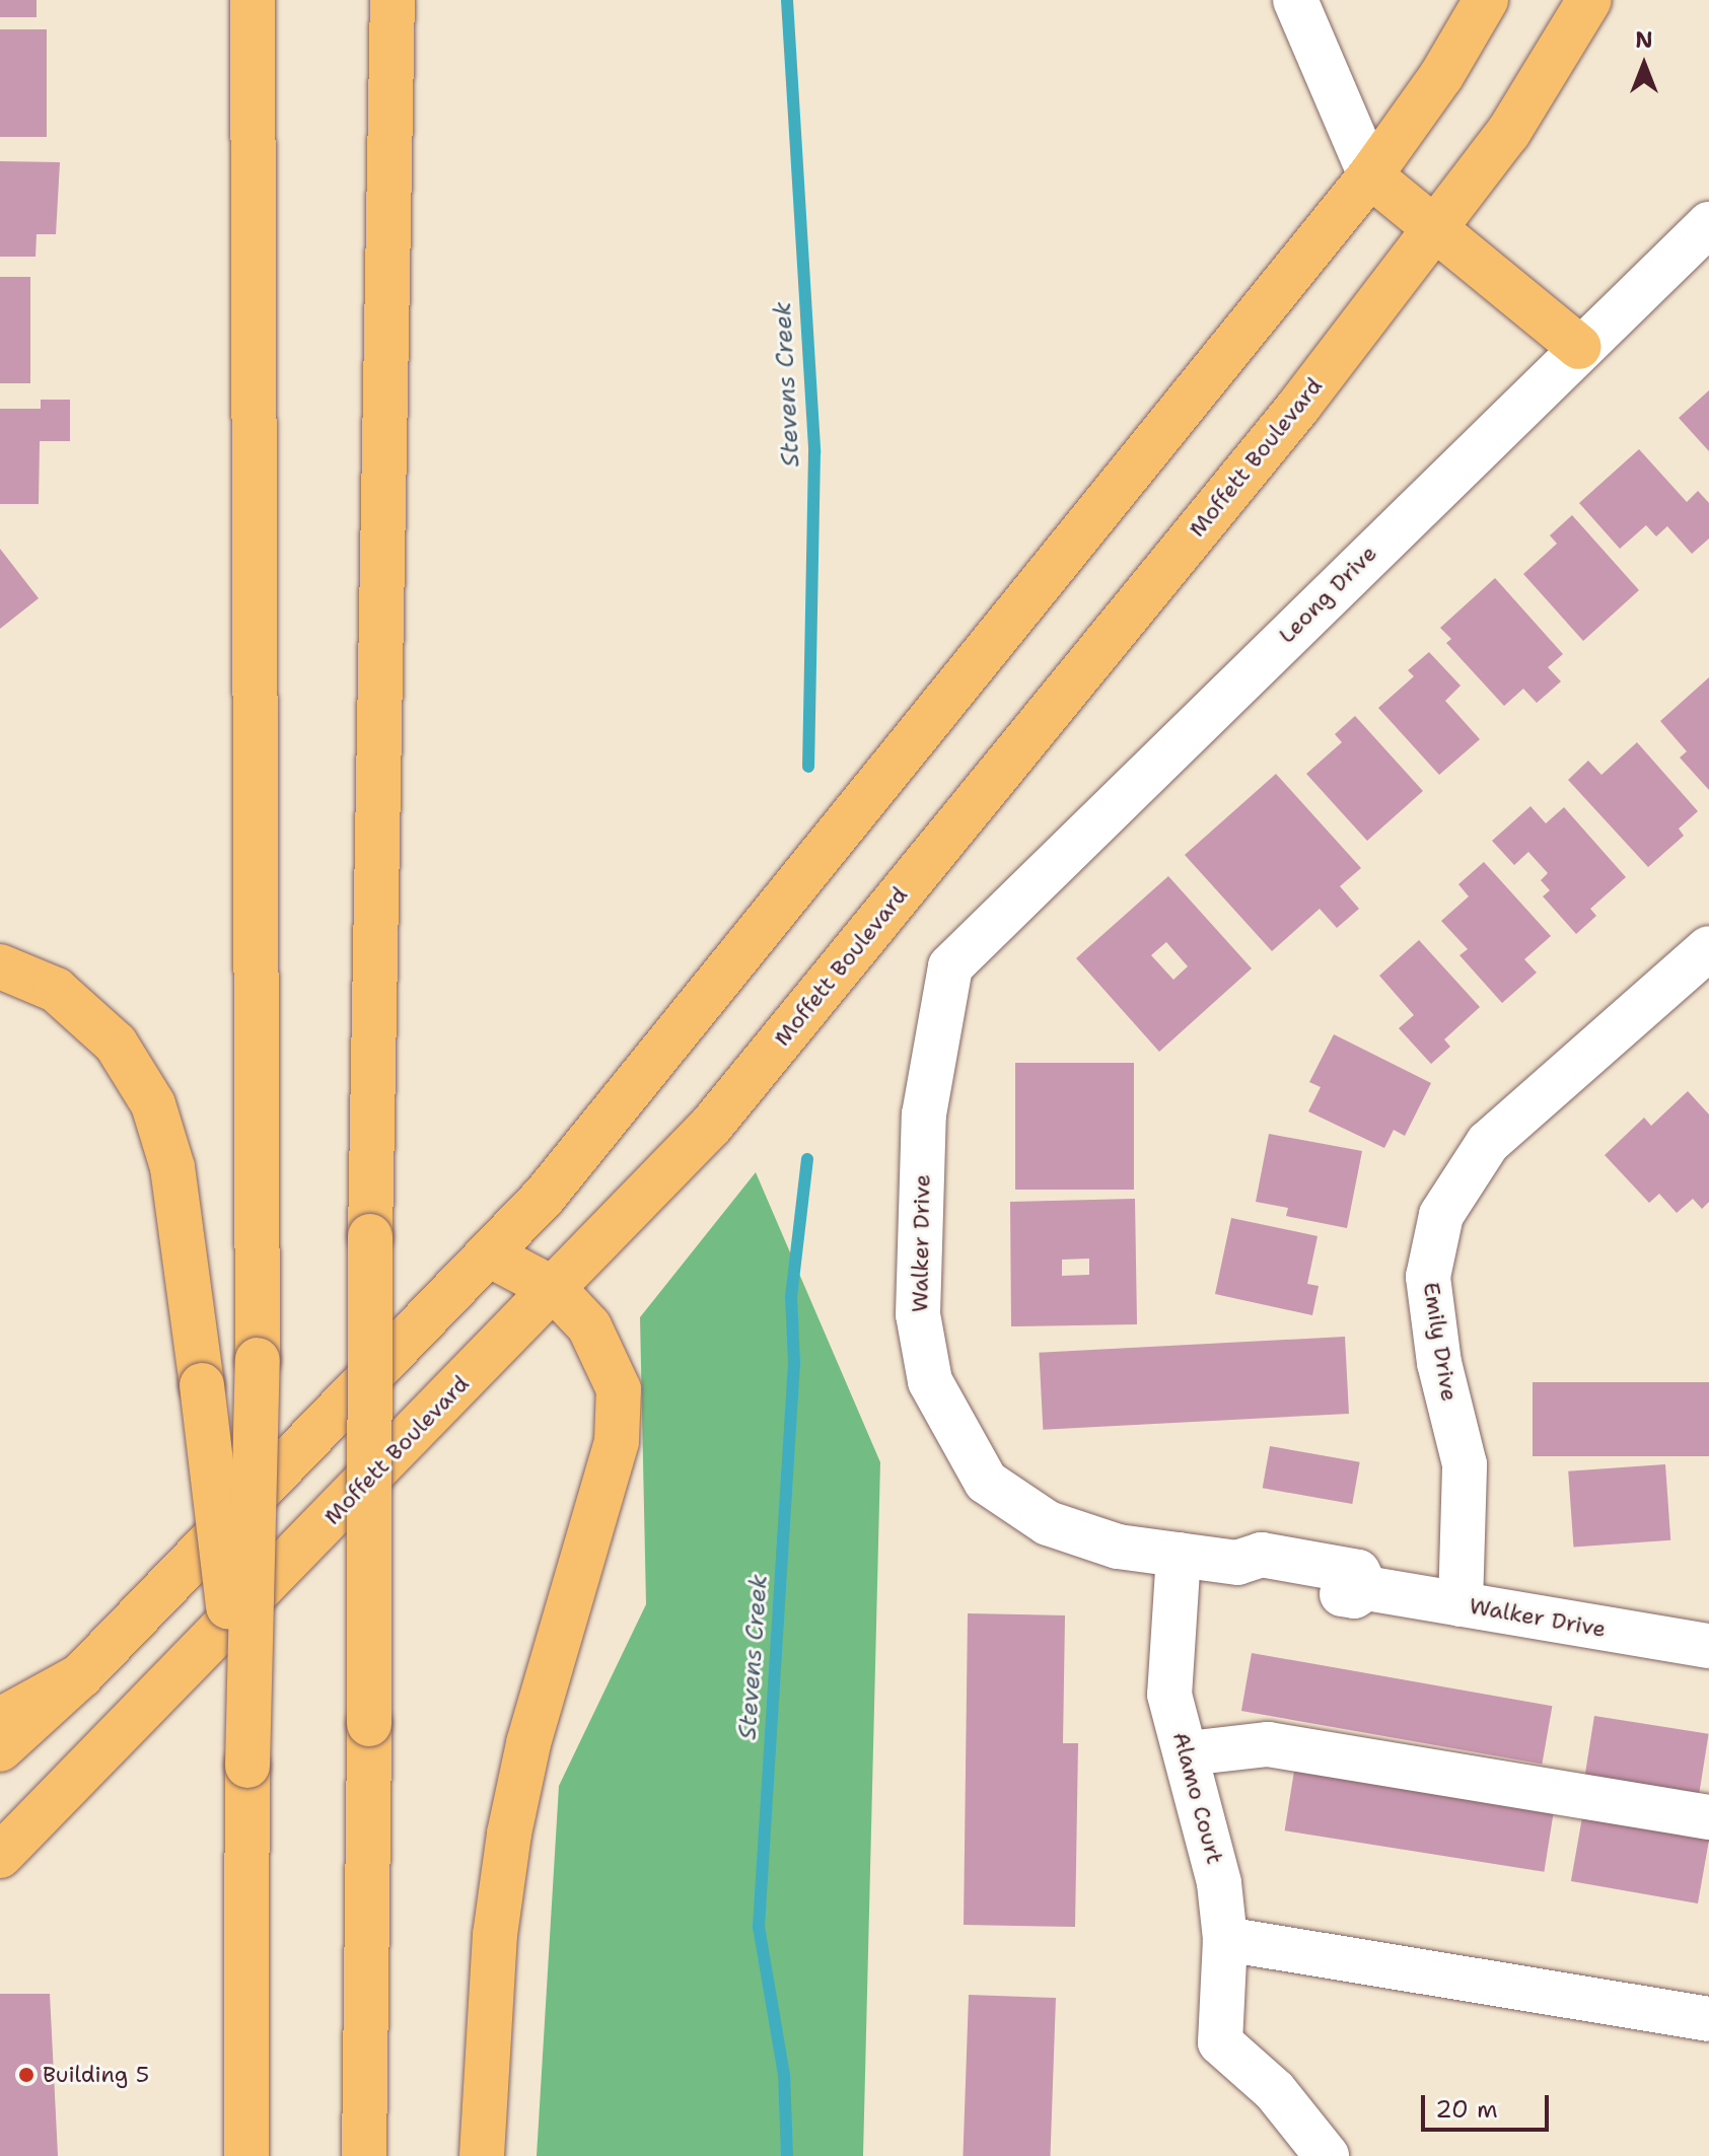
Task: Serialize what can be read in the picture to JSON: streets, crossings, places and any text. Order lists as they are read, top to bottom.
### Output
{
  "streets": {
    "main road": ["Moffett Boulevard"],
    "street": [
      "Leong Drive",
      "Walker Drive",
      "Emily Drive",
      "Alamo Court"
    ]
  },
  "crossings": [
    ["Leong Drive", "Walker Drive"],
    ["Walker Drive", "Emily Drive"],
    ["Walker Drive", "Alamo Court"]
  ],
  "water": ["Stevens Creek"],
  "places": ["Building 5"],
  "scale_bar": "20 m",
  "north": "top"
}
